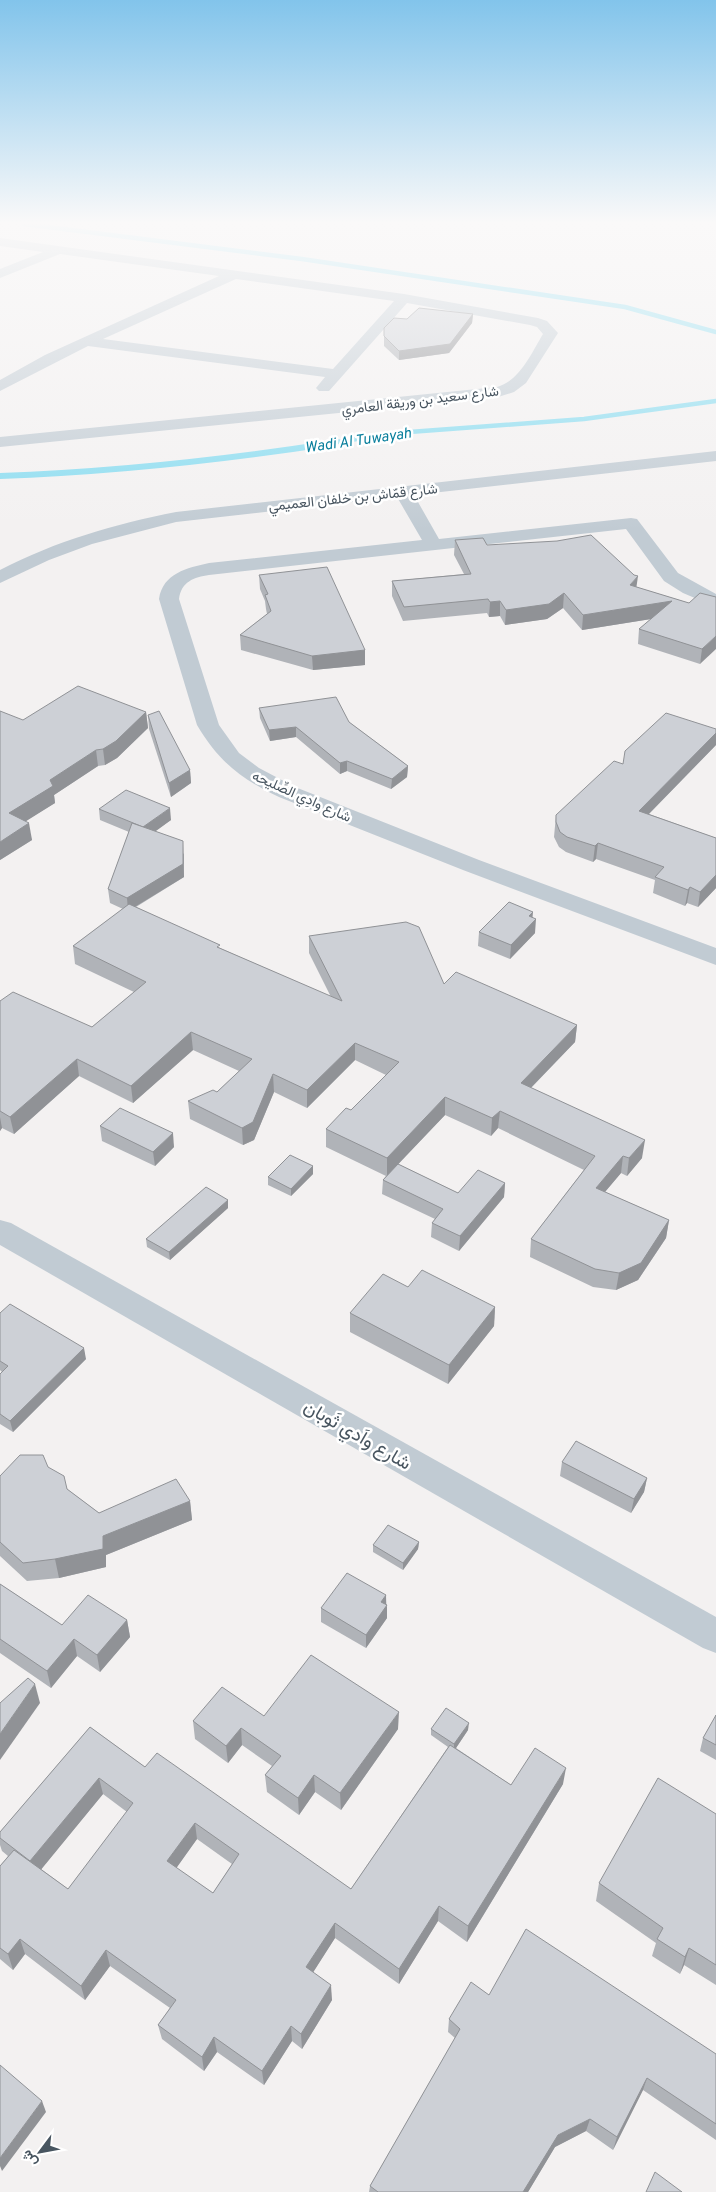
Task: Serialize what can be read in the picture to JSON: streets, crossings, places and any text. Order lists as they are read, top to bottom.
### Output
{
  "streets": {
    "street": [
      "شارع سعيد بن وريقة العامري",
      "شارع قمّاش بن خلفان العميمي",
      "شارع وادِي الصِّليحه",
      "شارع واَدي ثَوبان"
    ]
  },
  "water": ["Wadi Al Tuwayah"],
  "north": "bottom left"
}
